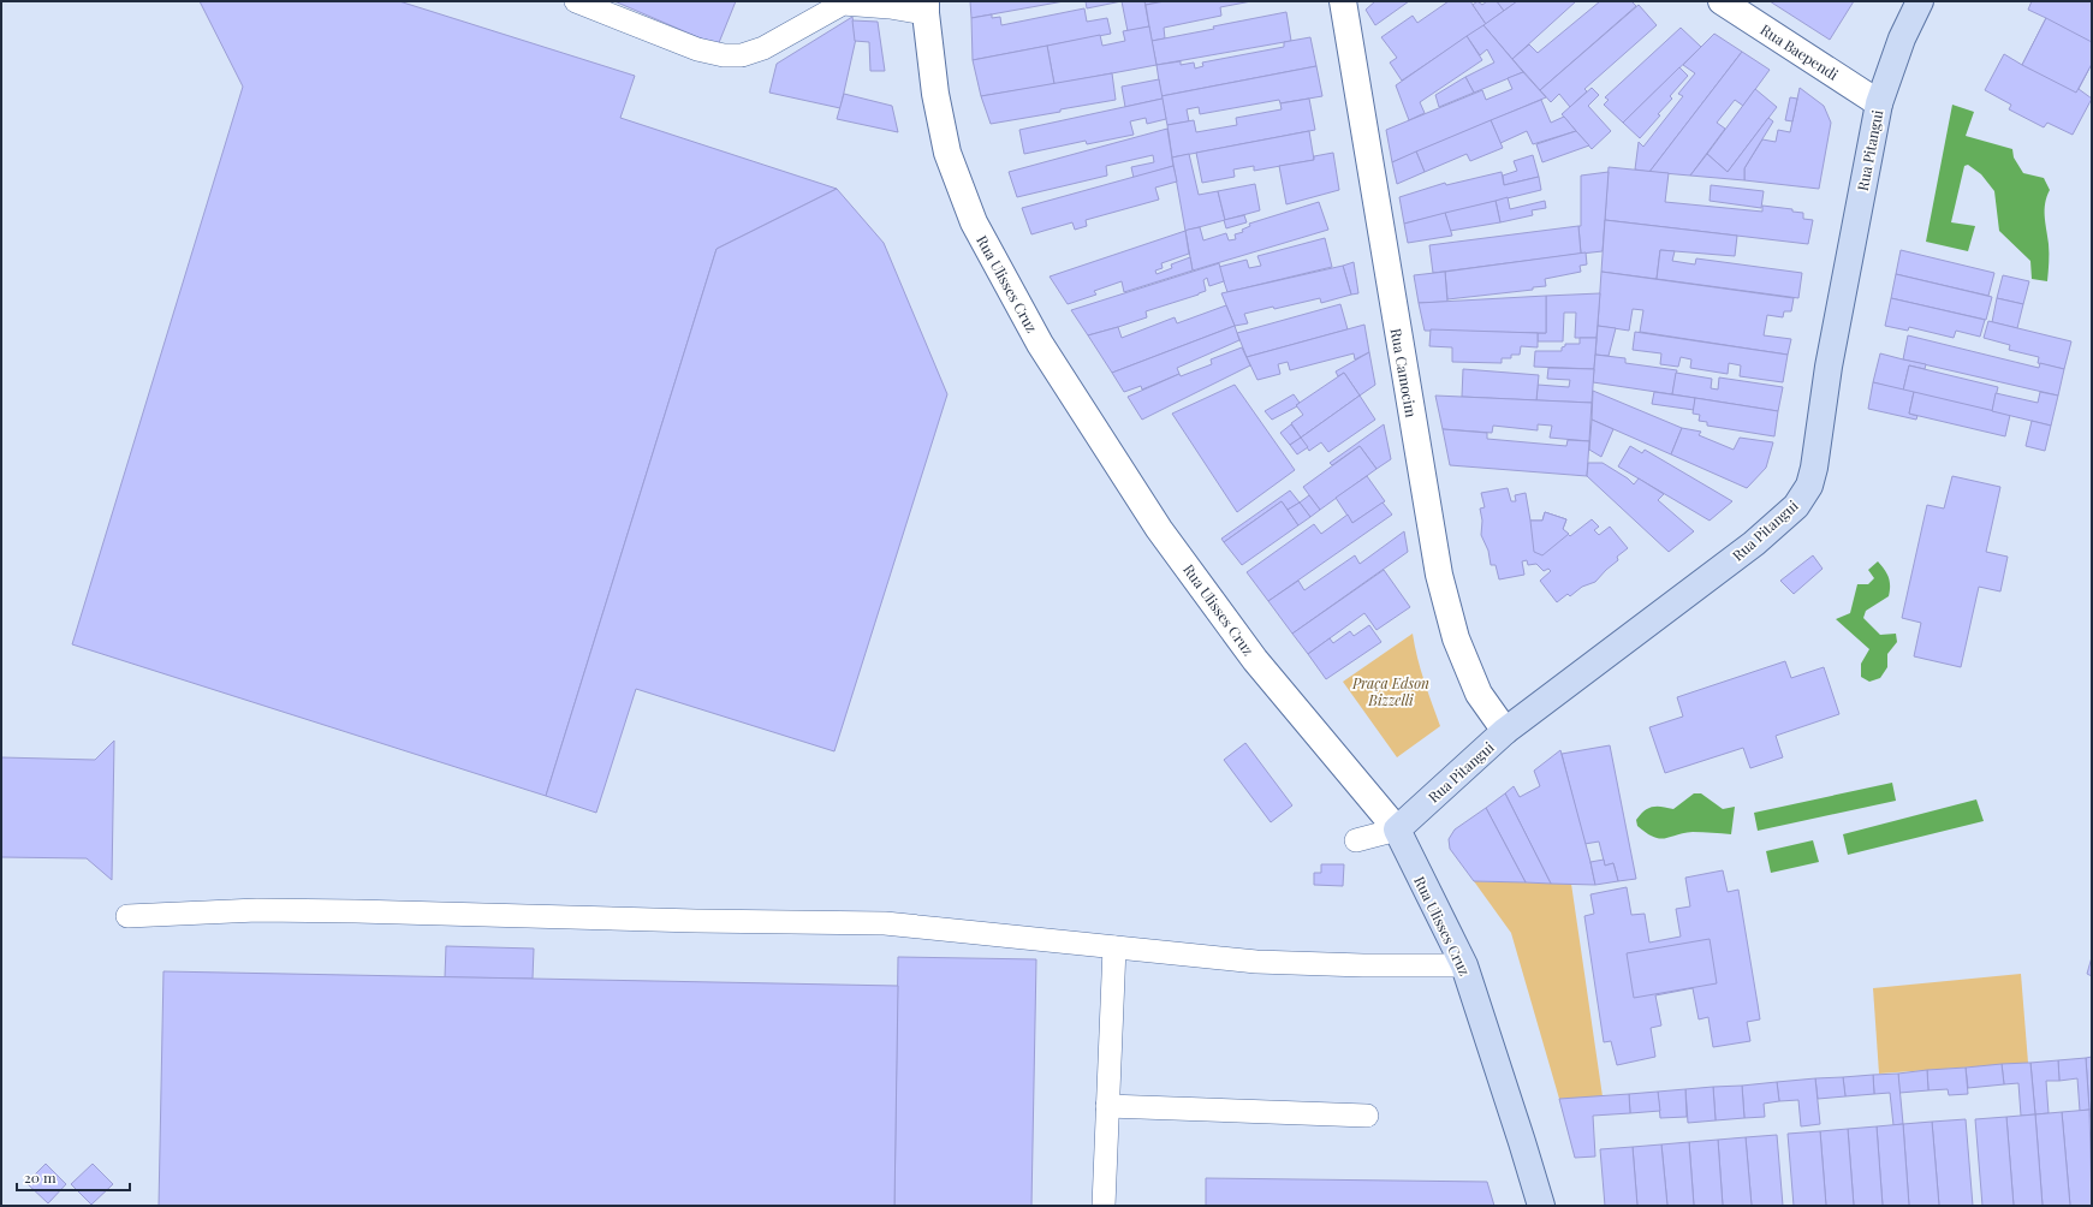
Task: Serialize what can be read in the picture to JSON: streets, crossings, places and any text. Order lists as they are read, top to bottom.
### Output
{
  "streets": {
    "street": [
      "Rua Baependi",
      "Rua Pitangui",
      "Rua Ulisses Cruz",
      "Rua Camocim"
    ]
  },
  "crossings": [
    ["Rua Baependi", "Rua Pitangui"],
    ["Rua Pitangui", "Rua Ulisses Cruz"],
    ["Rua Pitangui", "Rua Camocim"]
  ],
  "parks": ["Praça Edson Bizzelli"],
  "scale_bar": "20 m"
}
